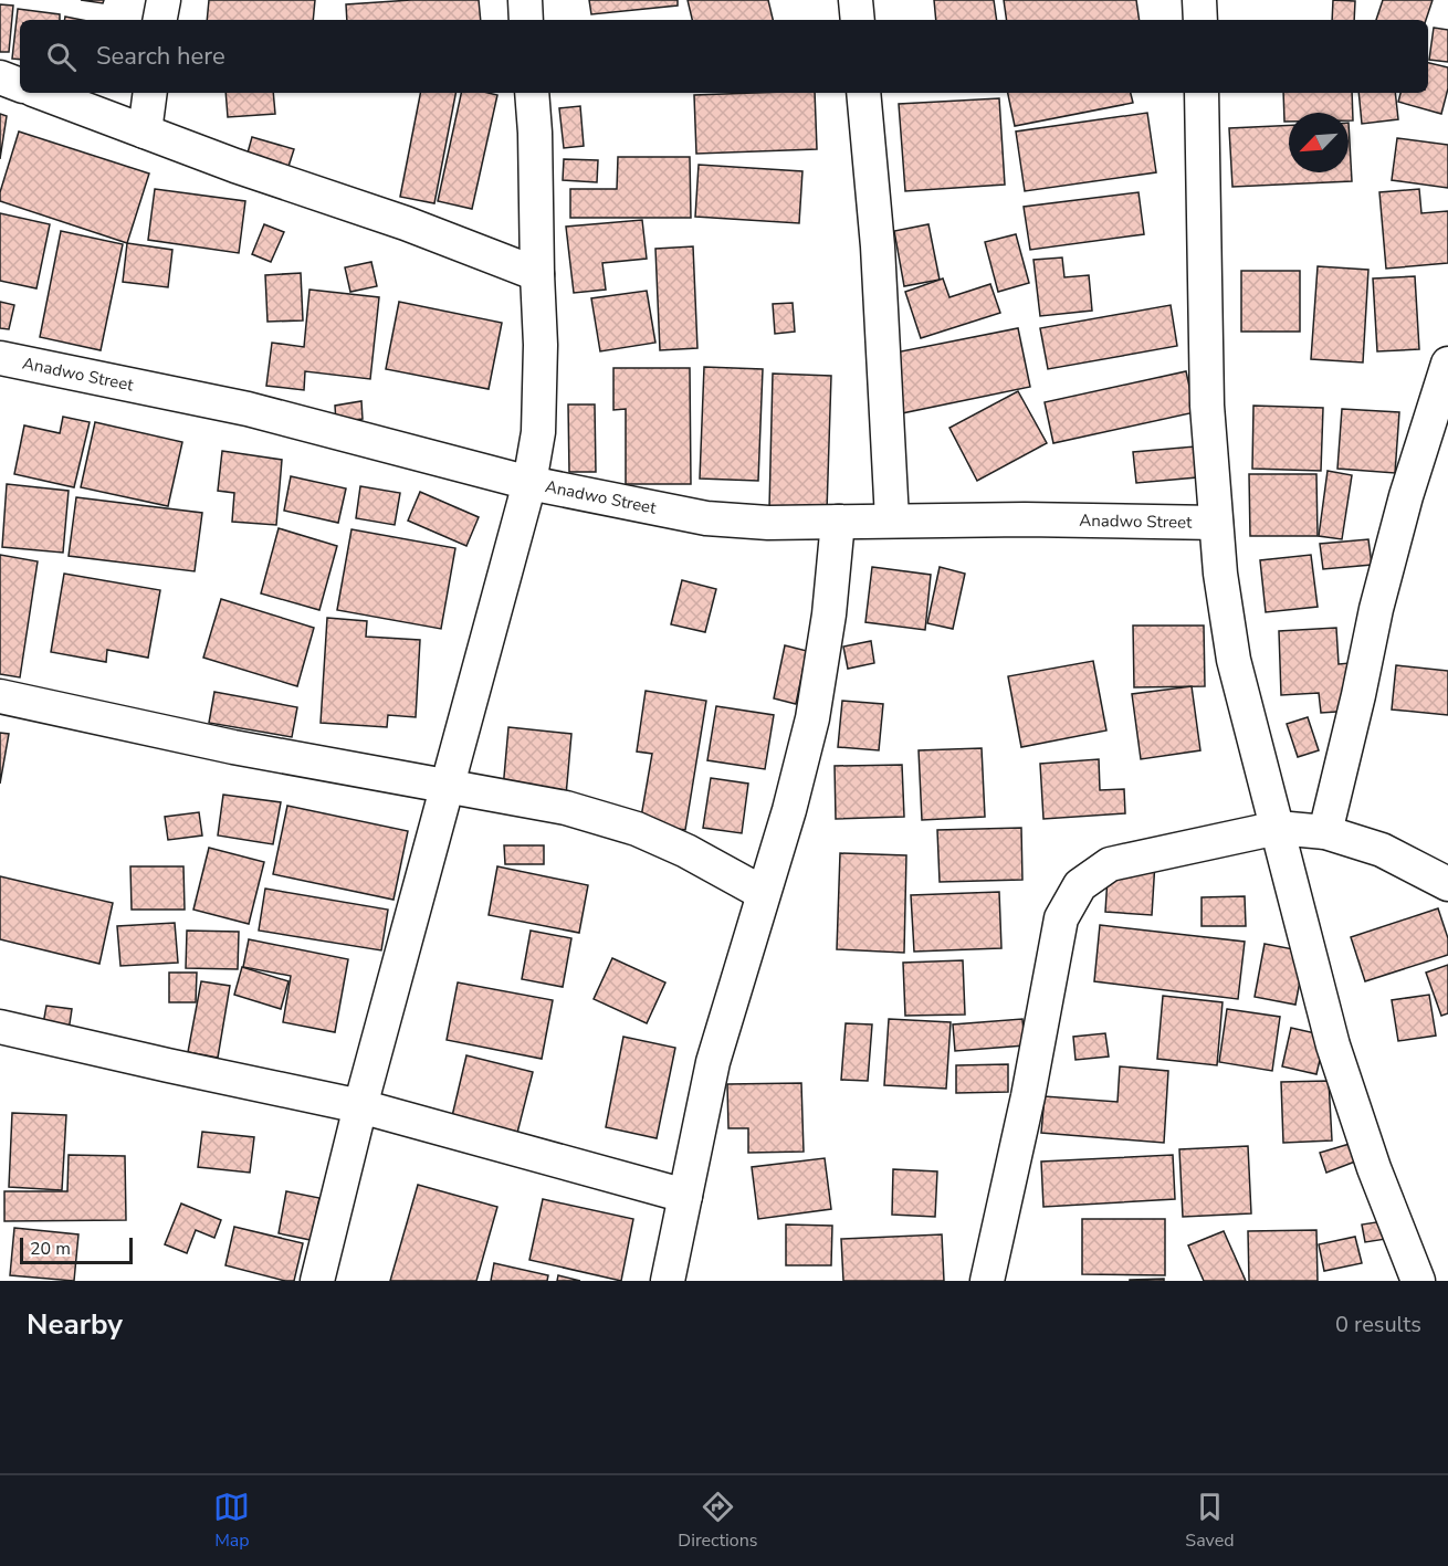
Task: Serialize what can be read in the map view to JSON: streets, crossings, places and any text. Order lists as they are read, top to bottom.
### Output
{
  "streets": {
    "street": ["Anadwo Street"]
  },
  "scale_bar": "20 m",
  "north": "bottom left",
  "page": {
    "search": "Search here",
    "scale": "20 m",
    "heading": ["Nearby", "0 results"],
    "nav": ["Map", "Directions", "Saved"]
  }
}
